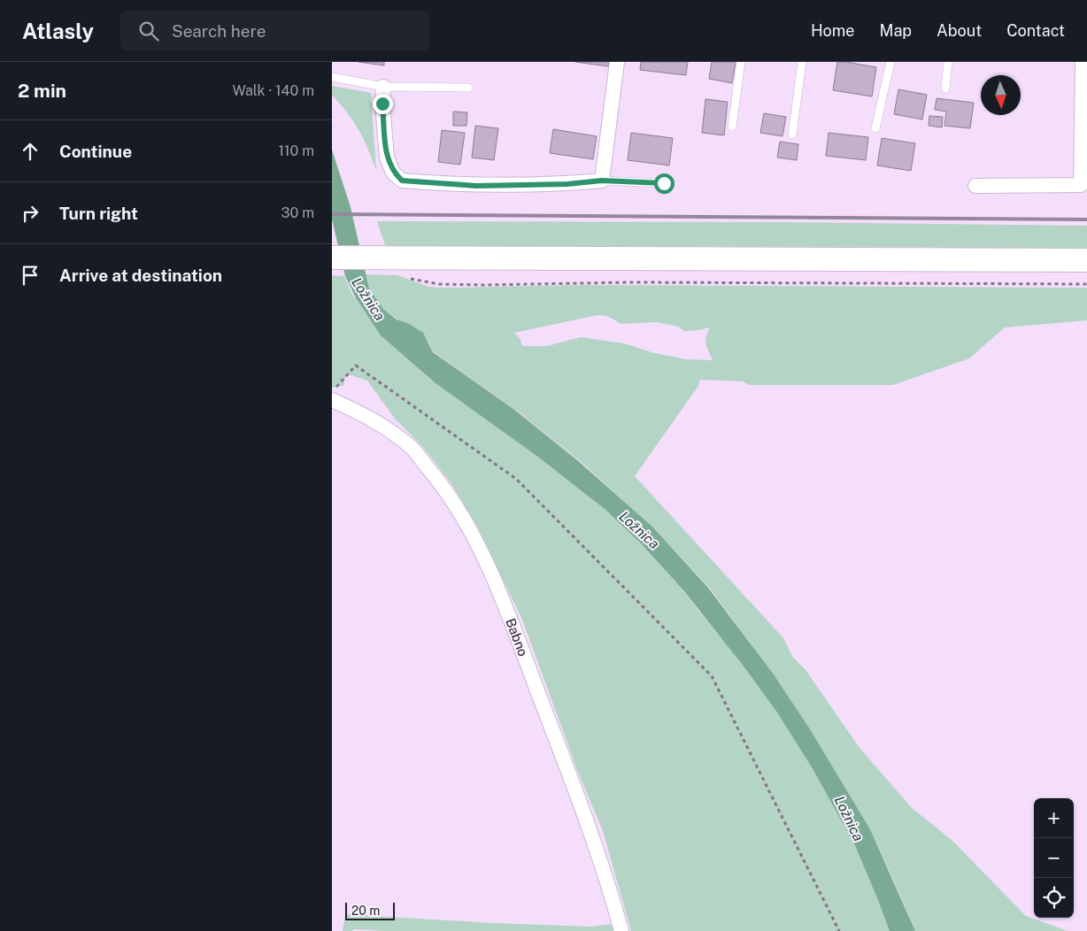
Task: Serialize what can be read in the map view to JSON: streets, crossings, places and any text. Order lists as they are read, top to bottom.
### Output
{
  "streets": {
    "street": ["Babno"]
  },
  "water": ["Ložnica"],
  "scale_bar": "20 m",
  "north": "bottom",
  "page": {
    "header": "Atlasly",
    "search": "Search here",
    "nav": [
      "Home",
      "Map",
      "About",
      "Contact"
    ],
    "heading": ["2 min", "Walk · 140 m"],
    "list": [
      ["Continue", "110 m"],
      ["Turn right", "30 m"],
      "Arrive at destination"
    ],
    "map_buttons": ["+", "−"],
    "scale": "20 m"
  }
}
